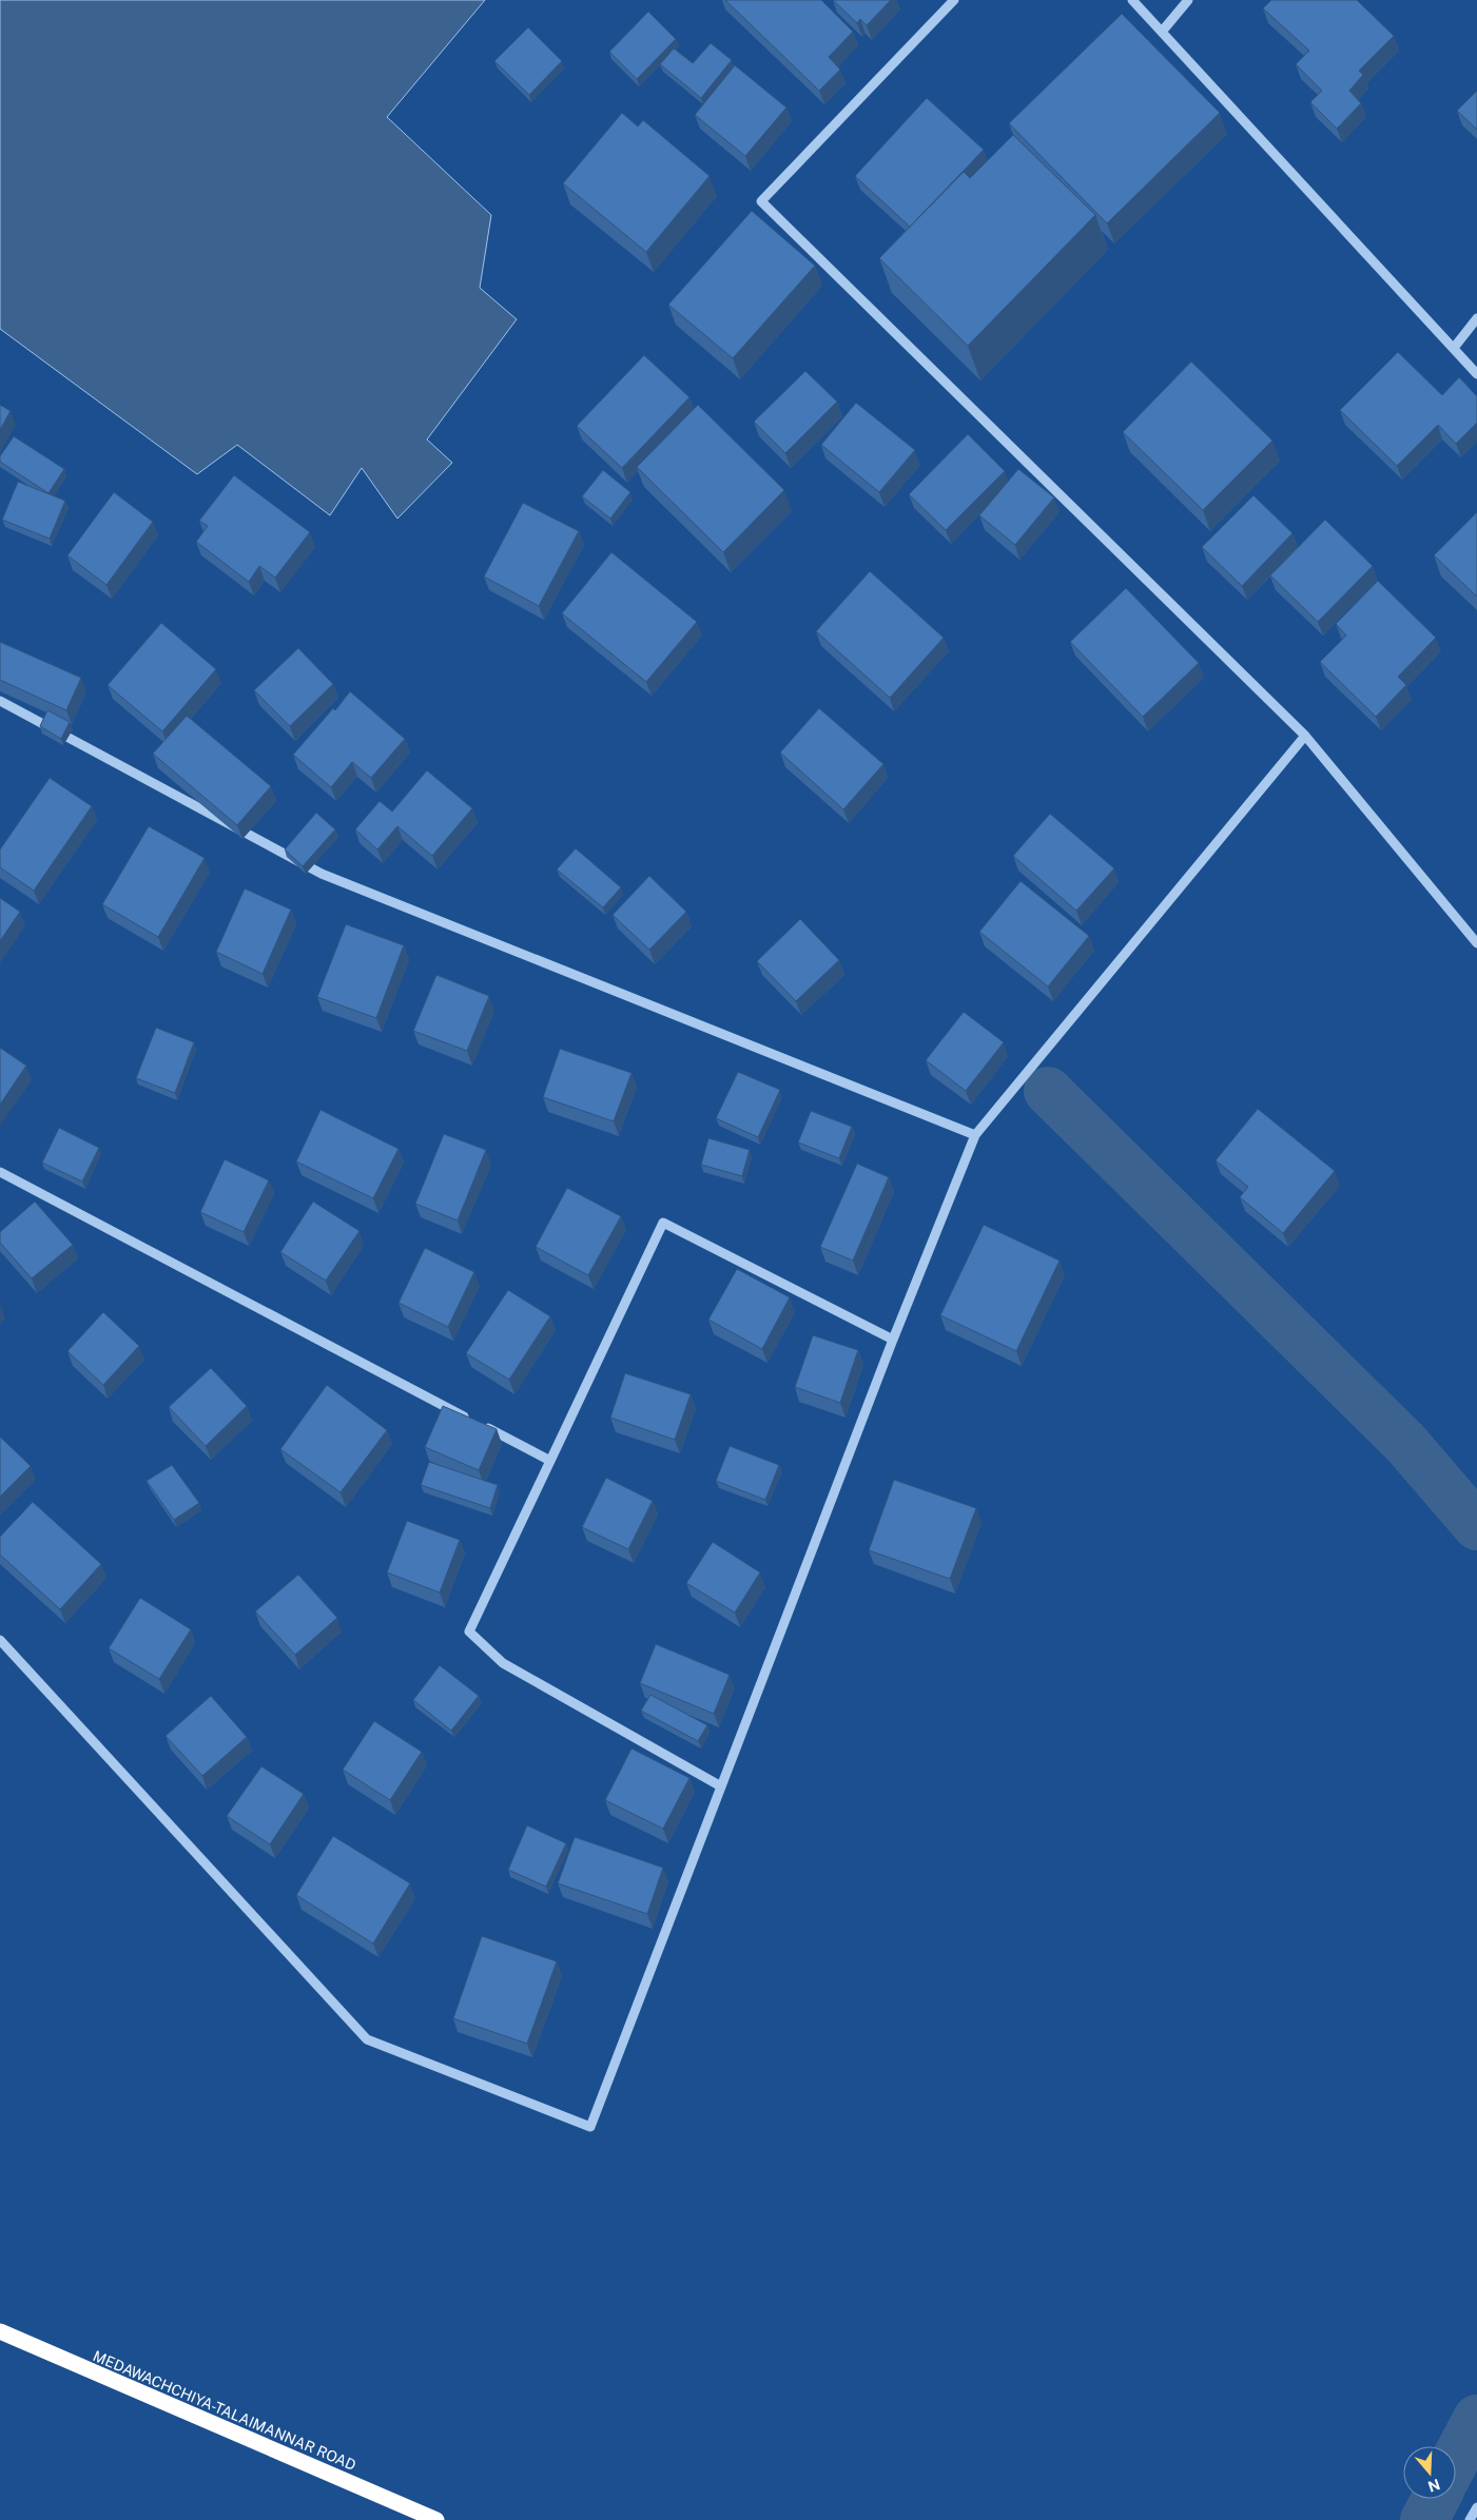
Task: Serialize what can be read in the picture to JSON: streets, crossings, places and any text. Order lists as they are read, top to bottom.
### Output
{
  "streets": {
    "highway": ["MEDAWACHCHIYA-TALAIMANNAR ROAD"]
  },
  "north": "bottom"
}
